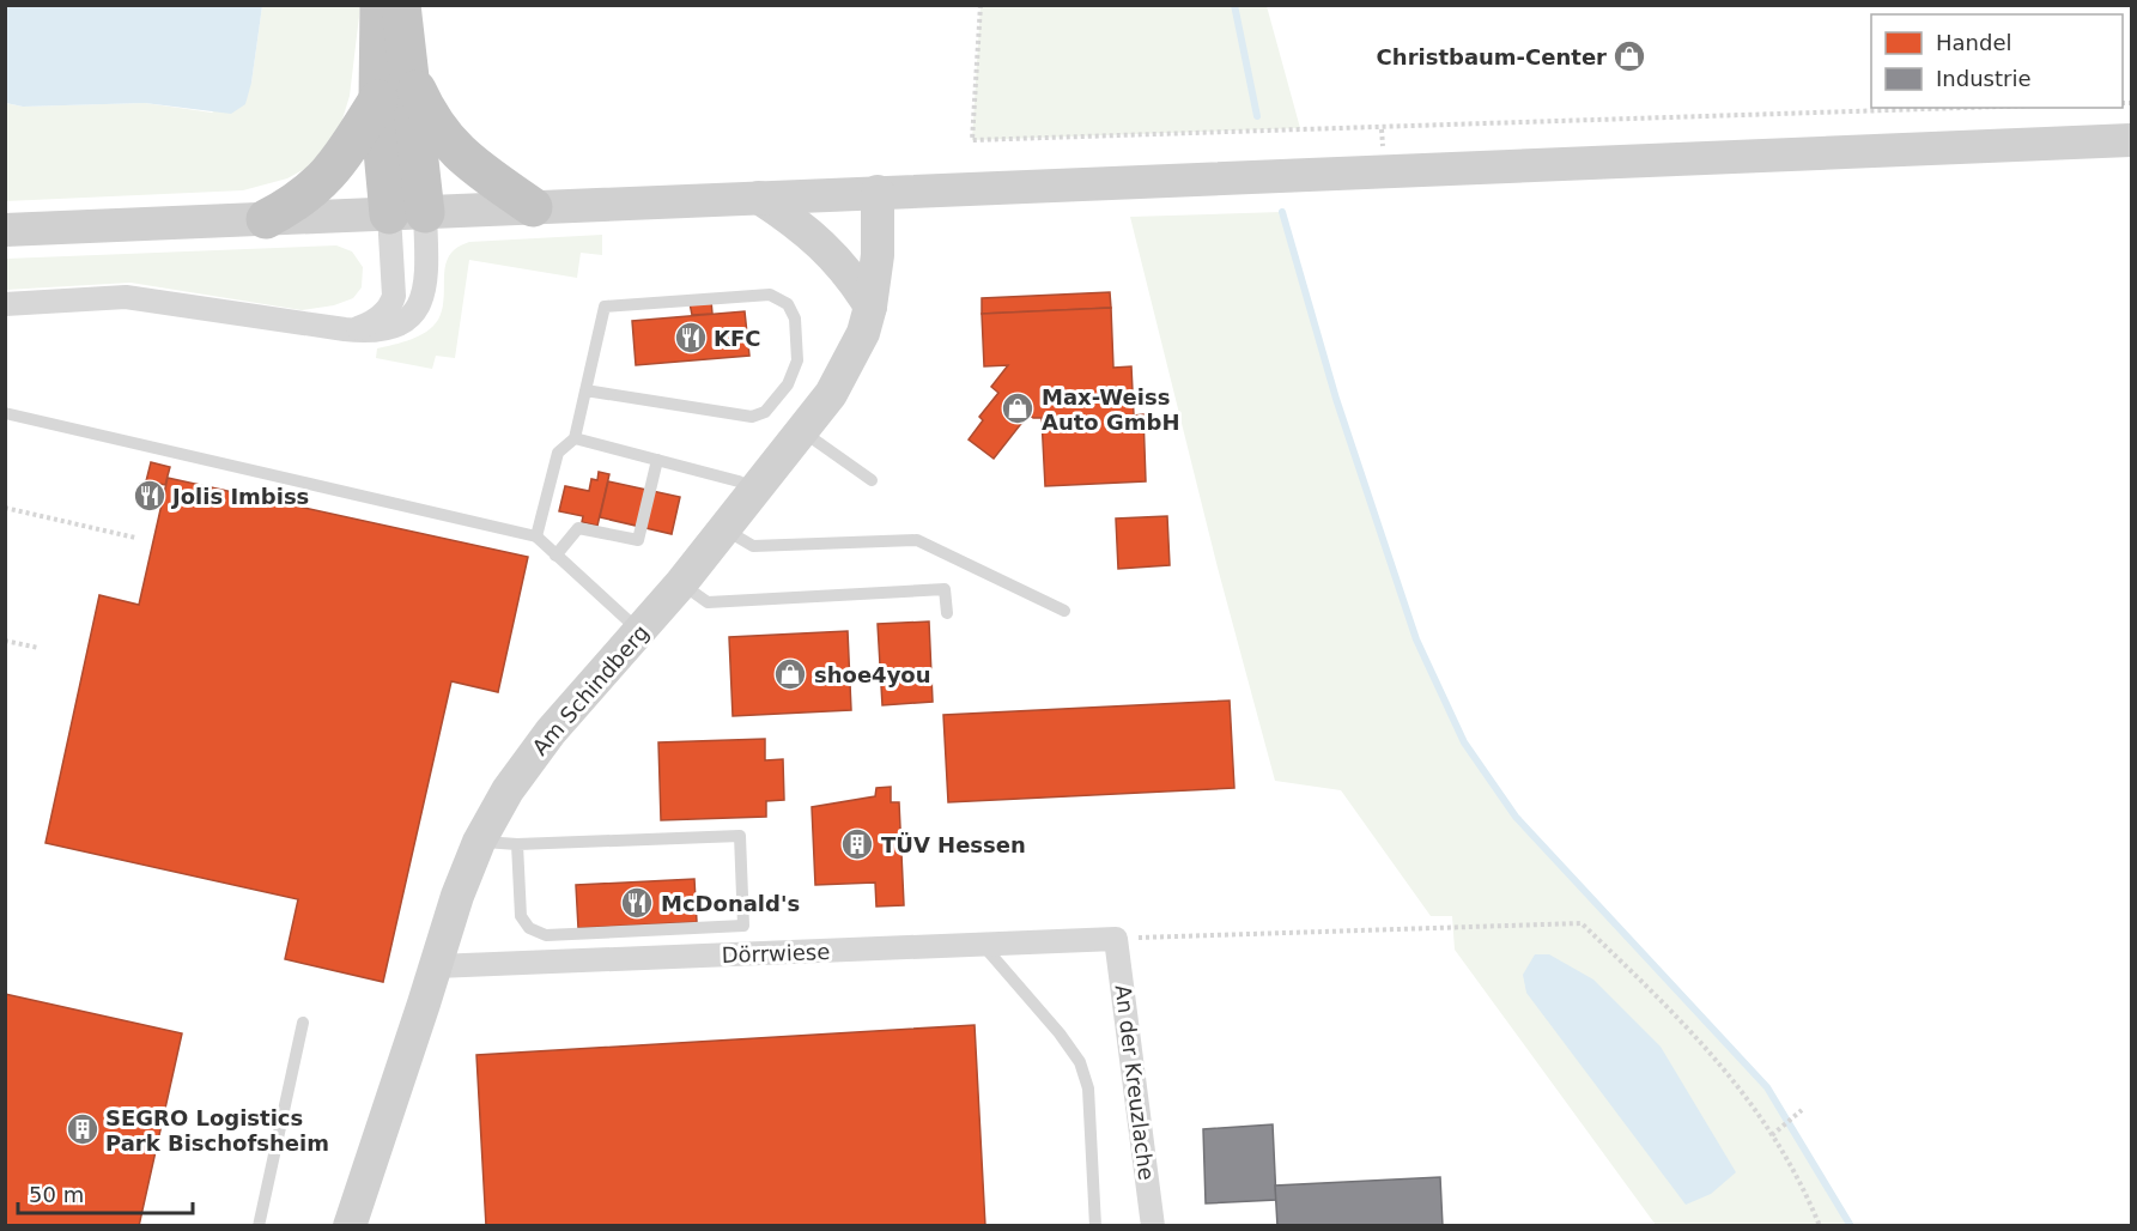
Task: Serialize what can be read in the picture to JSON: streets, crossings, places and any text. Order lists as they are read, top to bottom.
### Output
{
  "streets": {
    "main road": ["Am Schindberg"],
    "street": ["Dörrwiese", "An der Kreuzlache"]
  },
  "crossings": [
    ["Am Schindberg", "Dörrwiese"],
    ["Dörrwiese", "An der Kreuzlache"]
  ],
  "places": {
    "shop": ["Christbaum-Center", "Max-Weiss Auto GmbH", "shoe4you"],
    "restaurant": ["KFC", "Jolis Imbiss", "McDonald's"],
    "building": ["TÜV Hessen", "SEGRO Logistics Park Bischofsheim"]
  },
  "legend": ["Handel", "Industrie"],
  "scale_bar": "50 m"
}
